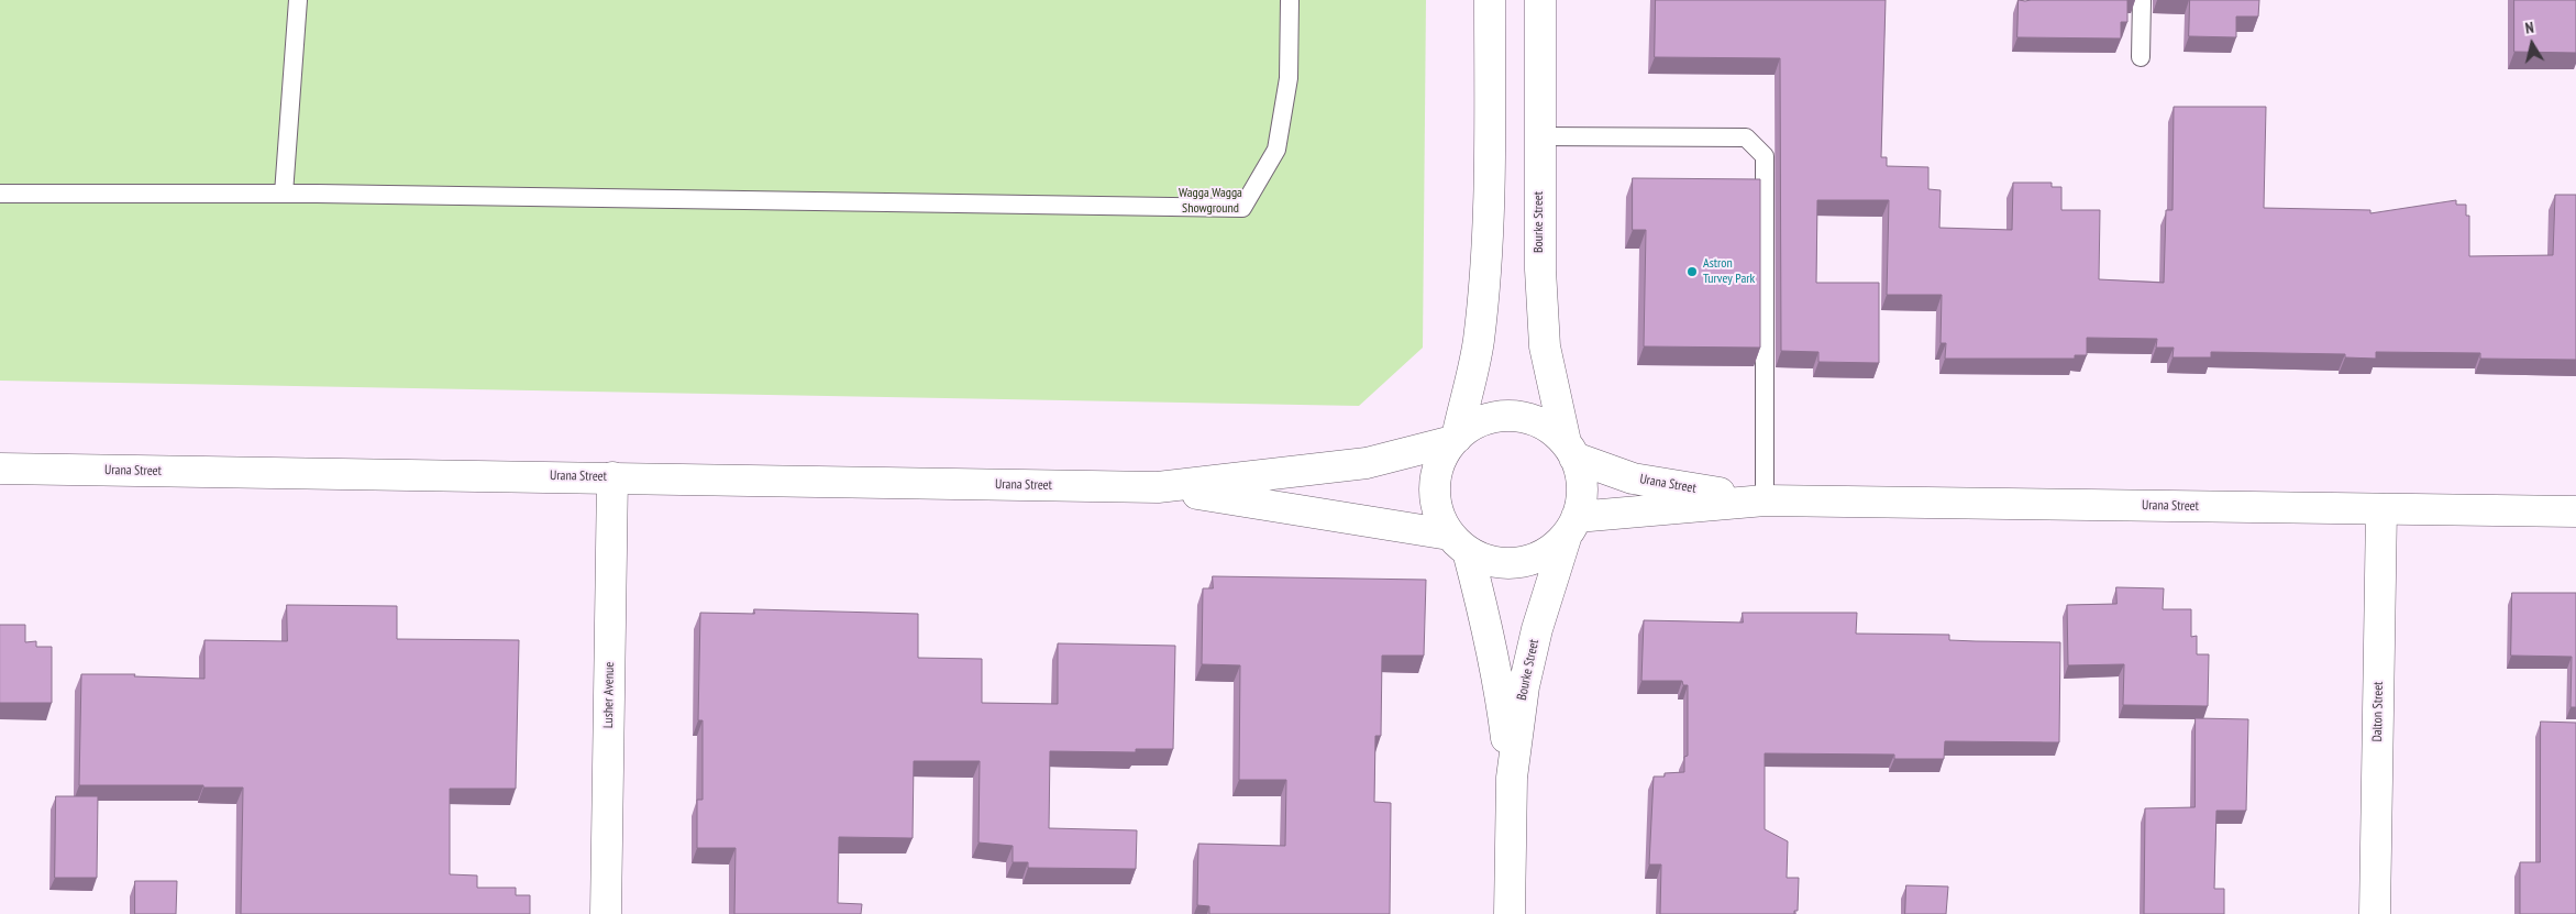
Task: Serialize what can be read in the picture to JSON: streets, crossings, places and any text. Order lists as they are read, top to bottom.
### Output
{
  "streets": {
    "street": [
      "Bourke Street",
      "Urana Street",
      "Lusher Avenue",
      "Dalton Street"
    ]
  },
  "crossings": [
    ["Bourke Street", "Urana Street"],
    ["Urana Street", "Lusher Avenue"],
    ["Urana Street", "Dalton Street"]
  ],
  "parks": ["Wagga Wagga Showground"],
  "places": ["Astron Turvey Park"],
  "north": "top"
}
